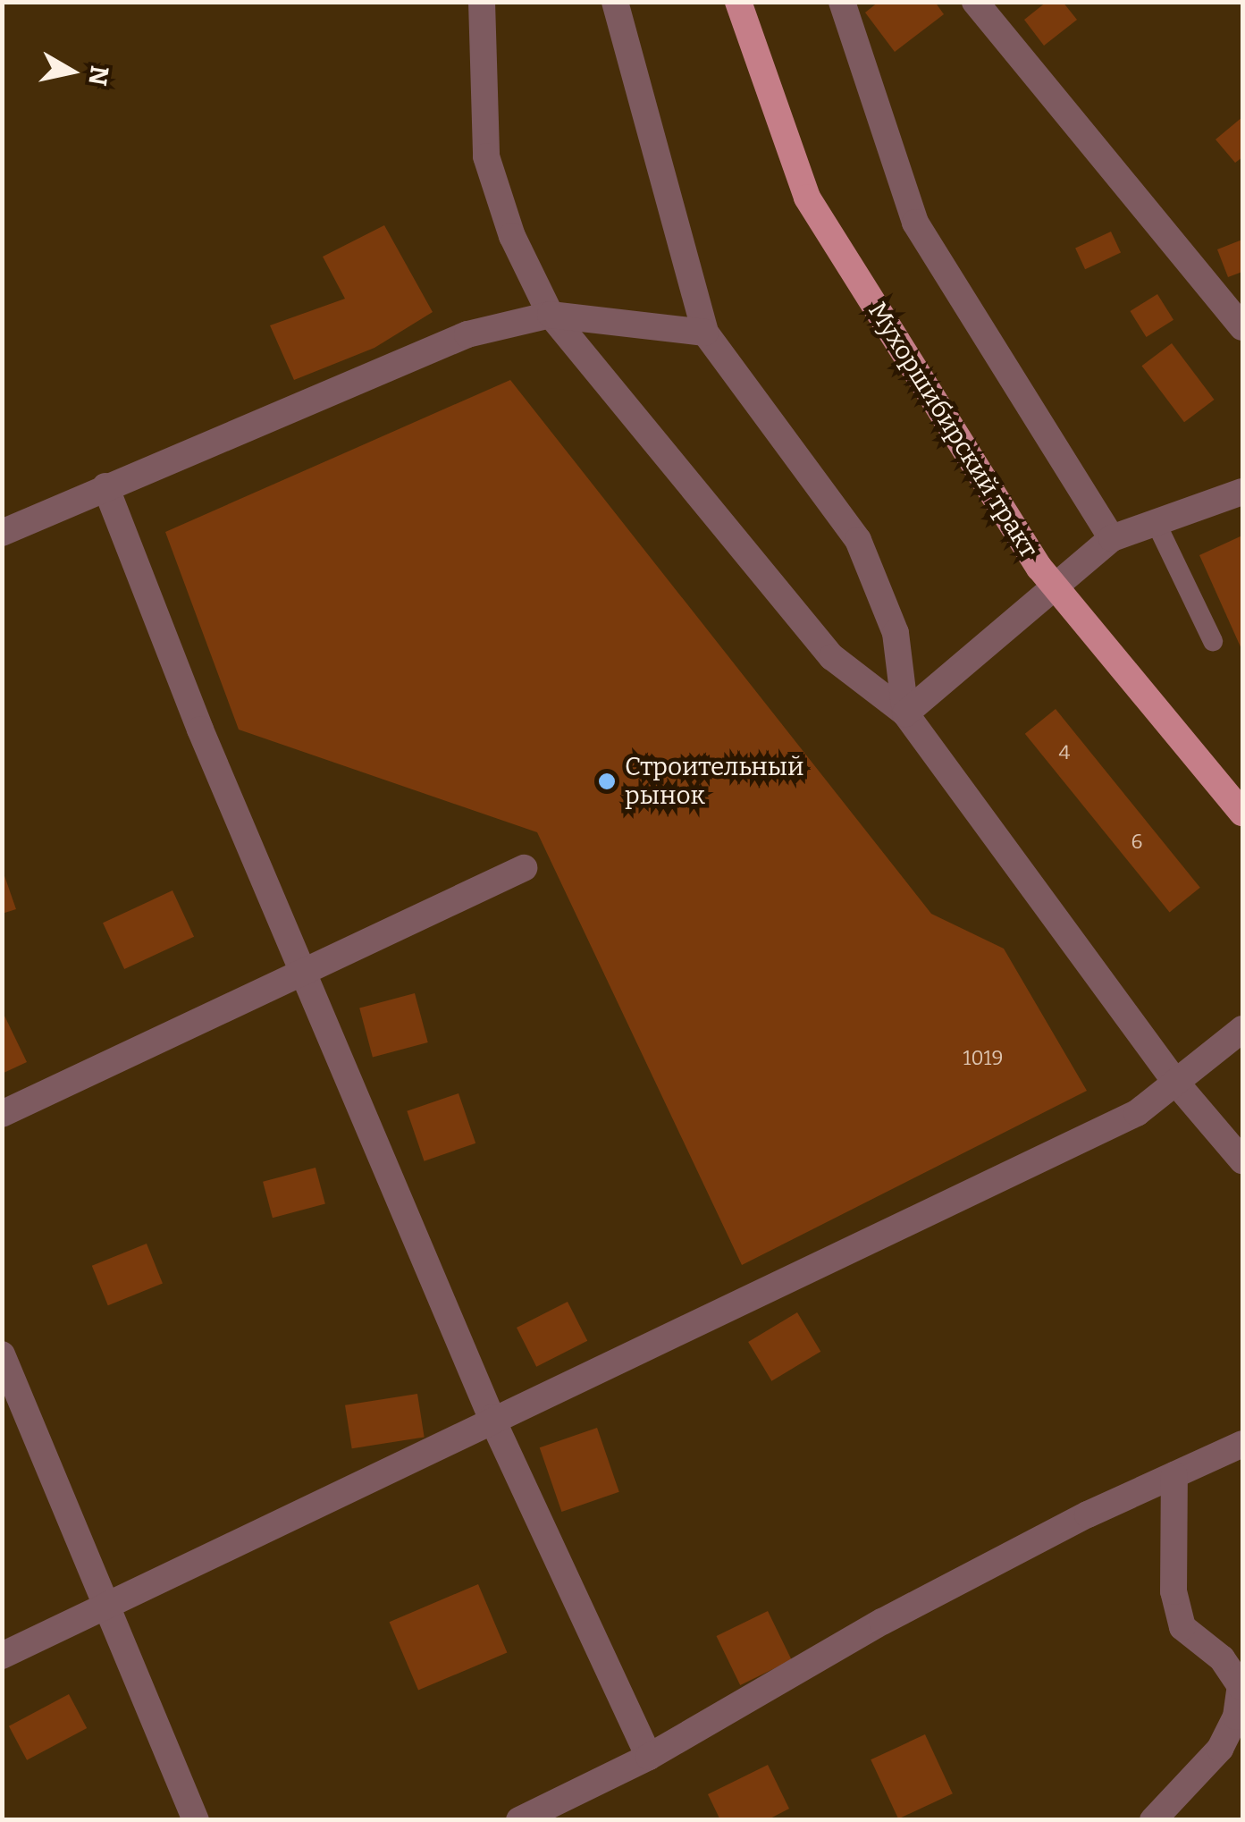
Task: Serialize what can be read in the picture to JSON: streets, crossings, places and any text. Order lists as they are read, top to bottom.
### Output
{
  "streets": {
    "main road": ["Мухоршибирский тракт"]
  },
  "places": ["Строительный рынок"],
  "house_numbers": ["4", "6", "1019"],
  "north": "right"
}
